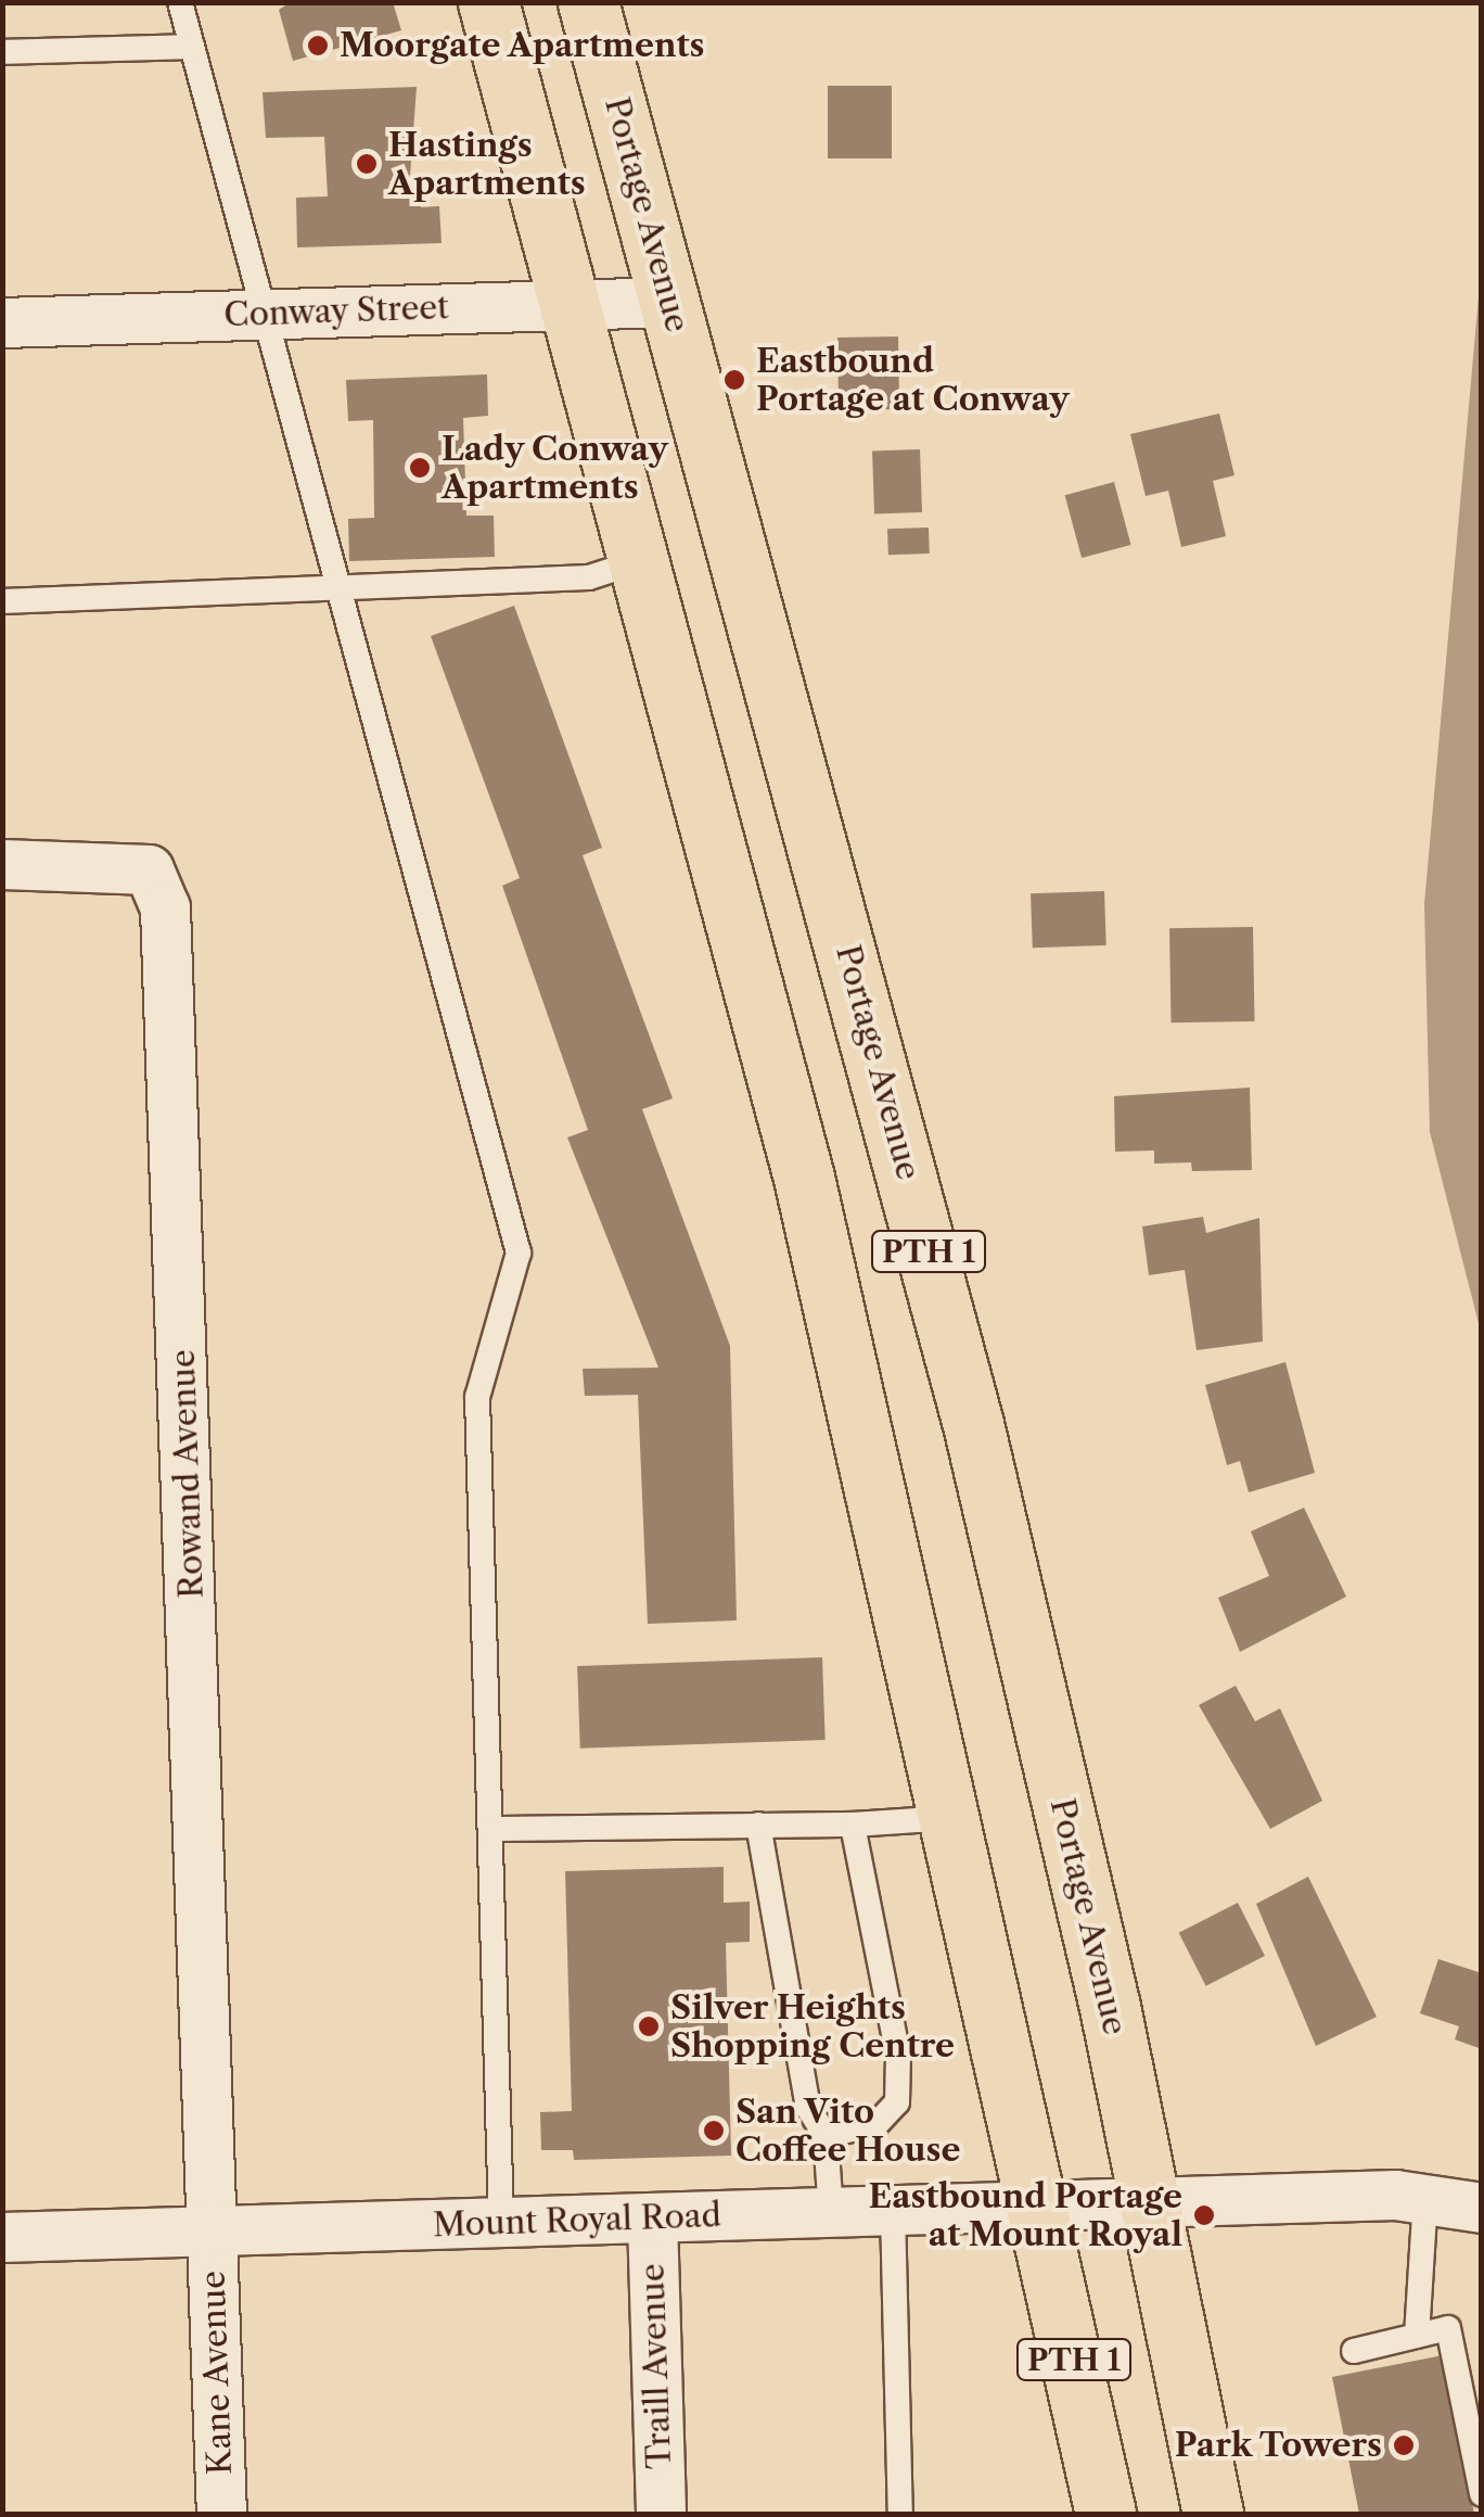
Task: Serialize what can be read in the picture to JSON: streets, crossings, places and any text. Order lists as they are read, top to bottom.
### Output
{
  "streets": {
    "highway": ["Portage Avenue", "PTH 1"],
    "street": [
      "Conway Street",
      "Rowand Avenue",
      "Mount Royal Road",
      "Traill Avenue",
      "Kane Avenue"
    ]
  },
  "crossings": [
    ["Portage Avenue", "Conway Street"],
    ["Portage Avenue", "Mount Royal Road"],
    ["Conway Street", "PTH 1"],
    ["PTH 1", "Mount Royal Road"],
    ["Rowand Avenue", "Mount Royal Road"],
    ["Rowand Avenue", "Kane Avenue"],
    ["Mount Royal Road", "Traill Avenue"],
    ["Mount Royal Road", "Kane Avenue"]
  ],
  "places": [
    "Moorgate Apartments",
    "Hastings Apartments",
    "Eastbound Portage at Conway",
    "Lady Conway Apartments",
    "Silver Heights Shopping Centre",
    "San Vito Coffee House",
    "Eastbound Portage at Mount Royal",
    "Park Towers"
  ]
}
